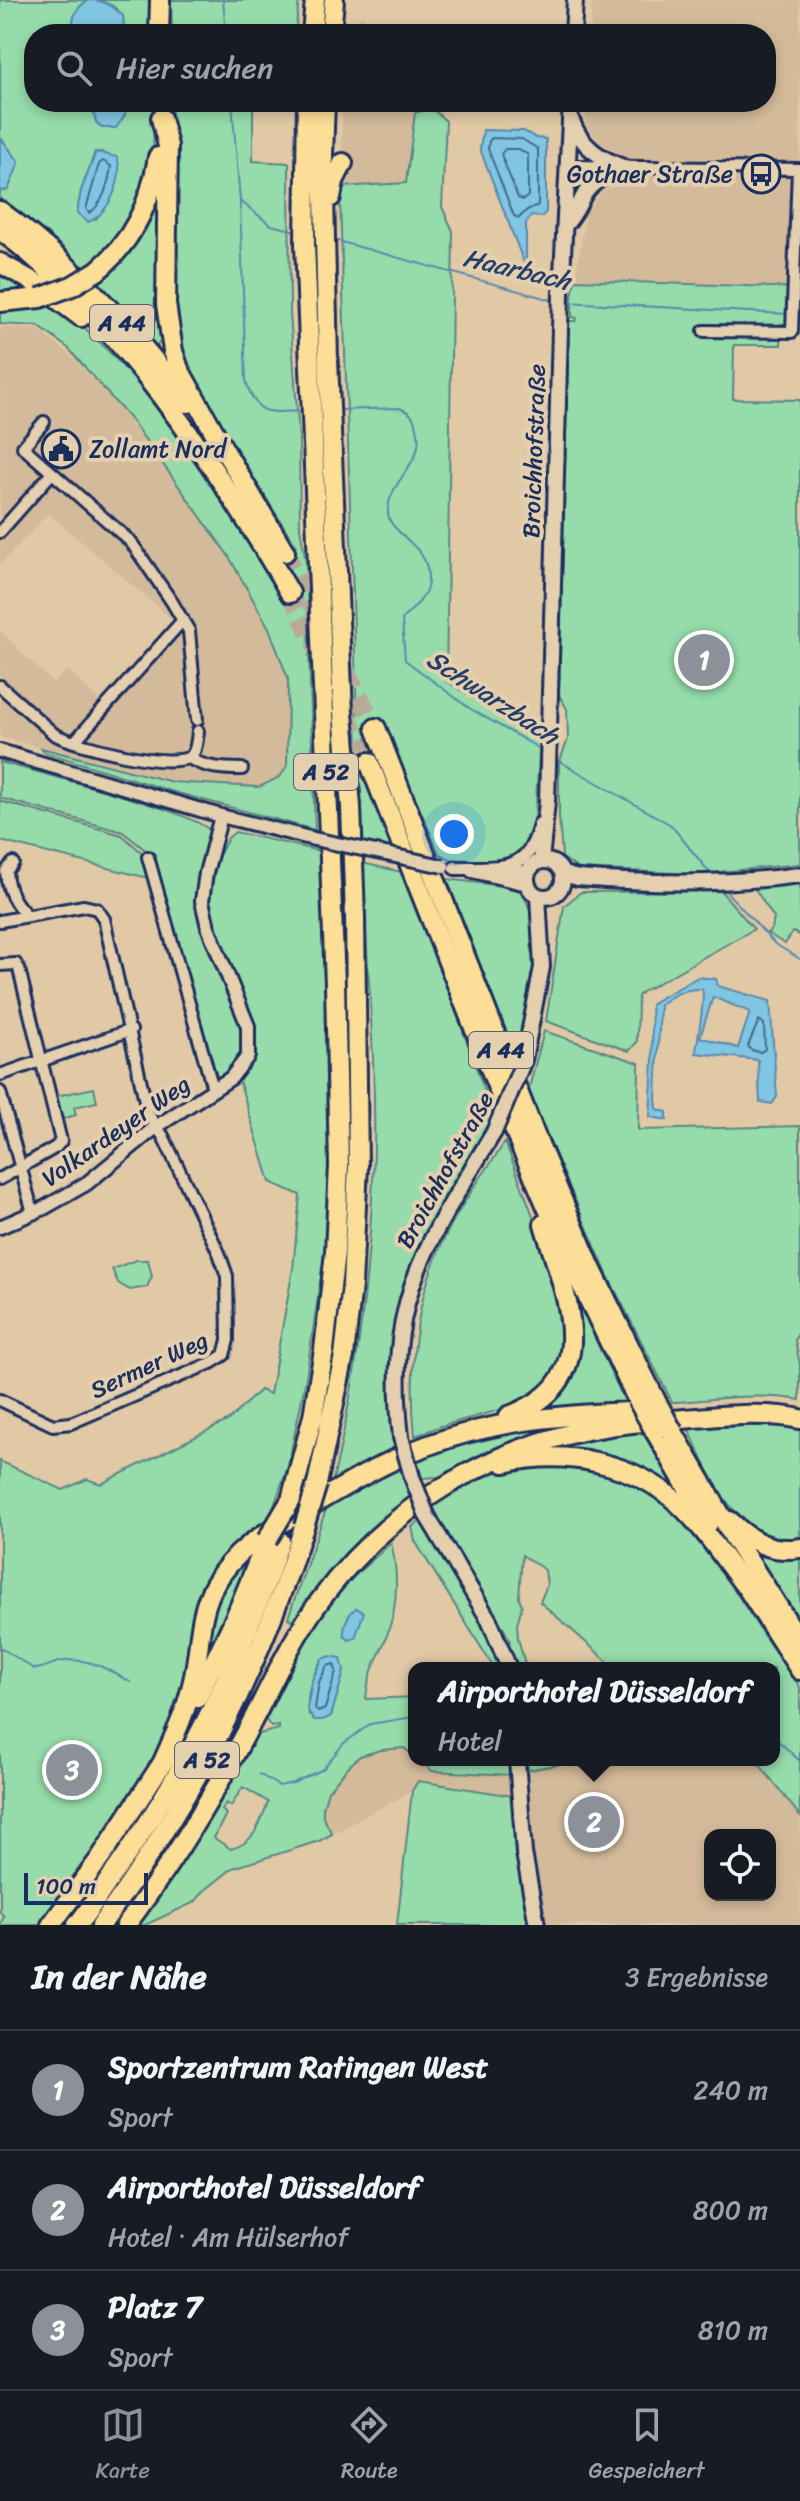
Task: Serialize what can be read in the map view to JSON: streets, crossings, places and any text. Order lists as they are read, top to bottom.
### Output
{
  "streets": {
    "highway": ["A 44", "A 52"],
    "main road": ["Broichhofstraße"],
    "street": ["Volkardeyer Weg", "Sermer Weg"]
  },
  "crossings": [
    ["Volkardeyer Weg", "Sermer Weg"]
  ],
  "water": ["Haarbach", "Schwarzbach"],
  "places": {
    "bus stop": ["Gothaer Straße"],
    "public building": ["Zollamt Nord"]
  },
  "scale_bar": "100 m",
  "page": {
    "search": "Hier suchen",
    "pins": ["1", "3", "2"],
    "popup": ["Airporthotel Düsseldorf", "Hotel"],
    "scale": "100 m",
    "heading": ["In der Nähe", "3 Ergebnisse"],
    "list": [
      {
        "mark": "1",
        "name": "Sportzentrum Ratingen West",
        "note": "Sport",
        "value": "240 m"
      },
      {
        "mark": "2",
        "name": "Airporthotel Düsseldorf",
        "note": "Hotel · Am Hülserhof",
        "value": "800 m"
      },
      {
        "mark": "3",
        "name": "Platz 7",
        "note": "Sport",
        "value": "810 m"
      }
    ],
    "nav": ["Karte", "Route", "Gespeichert"]
  }
}
